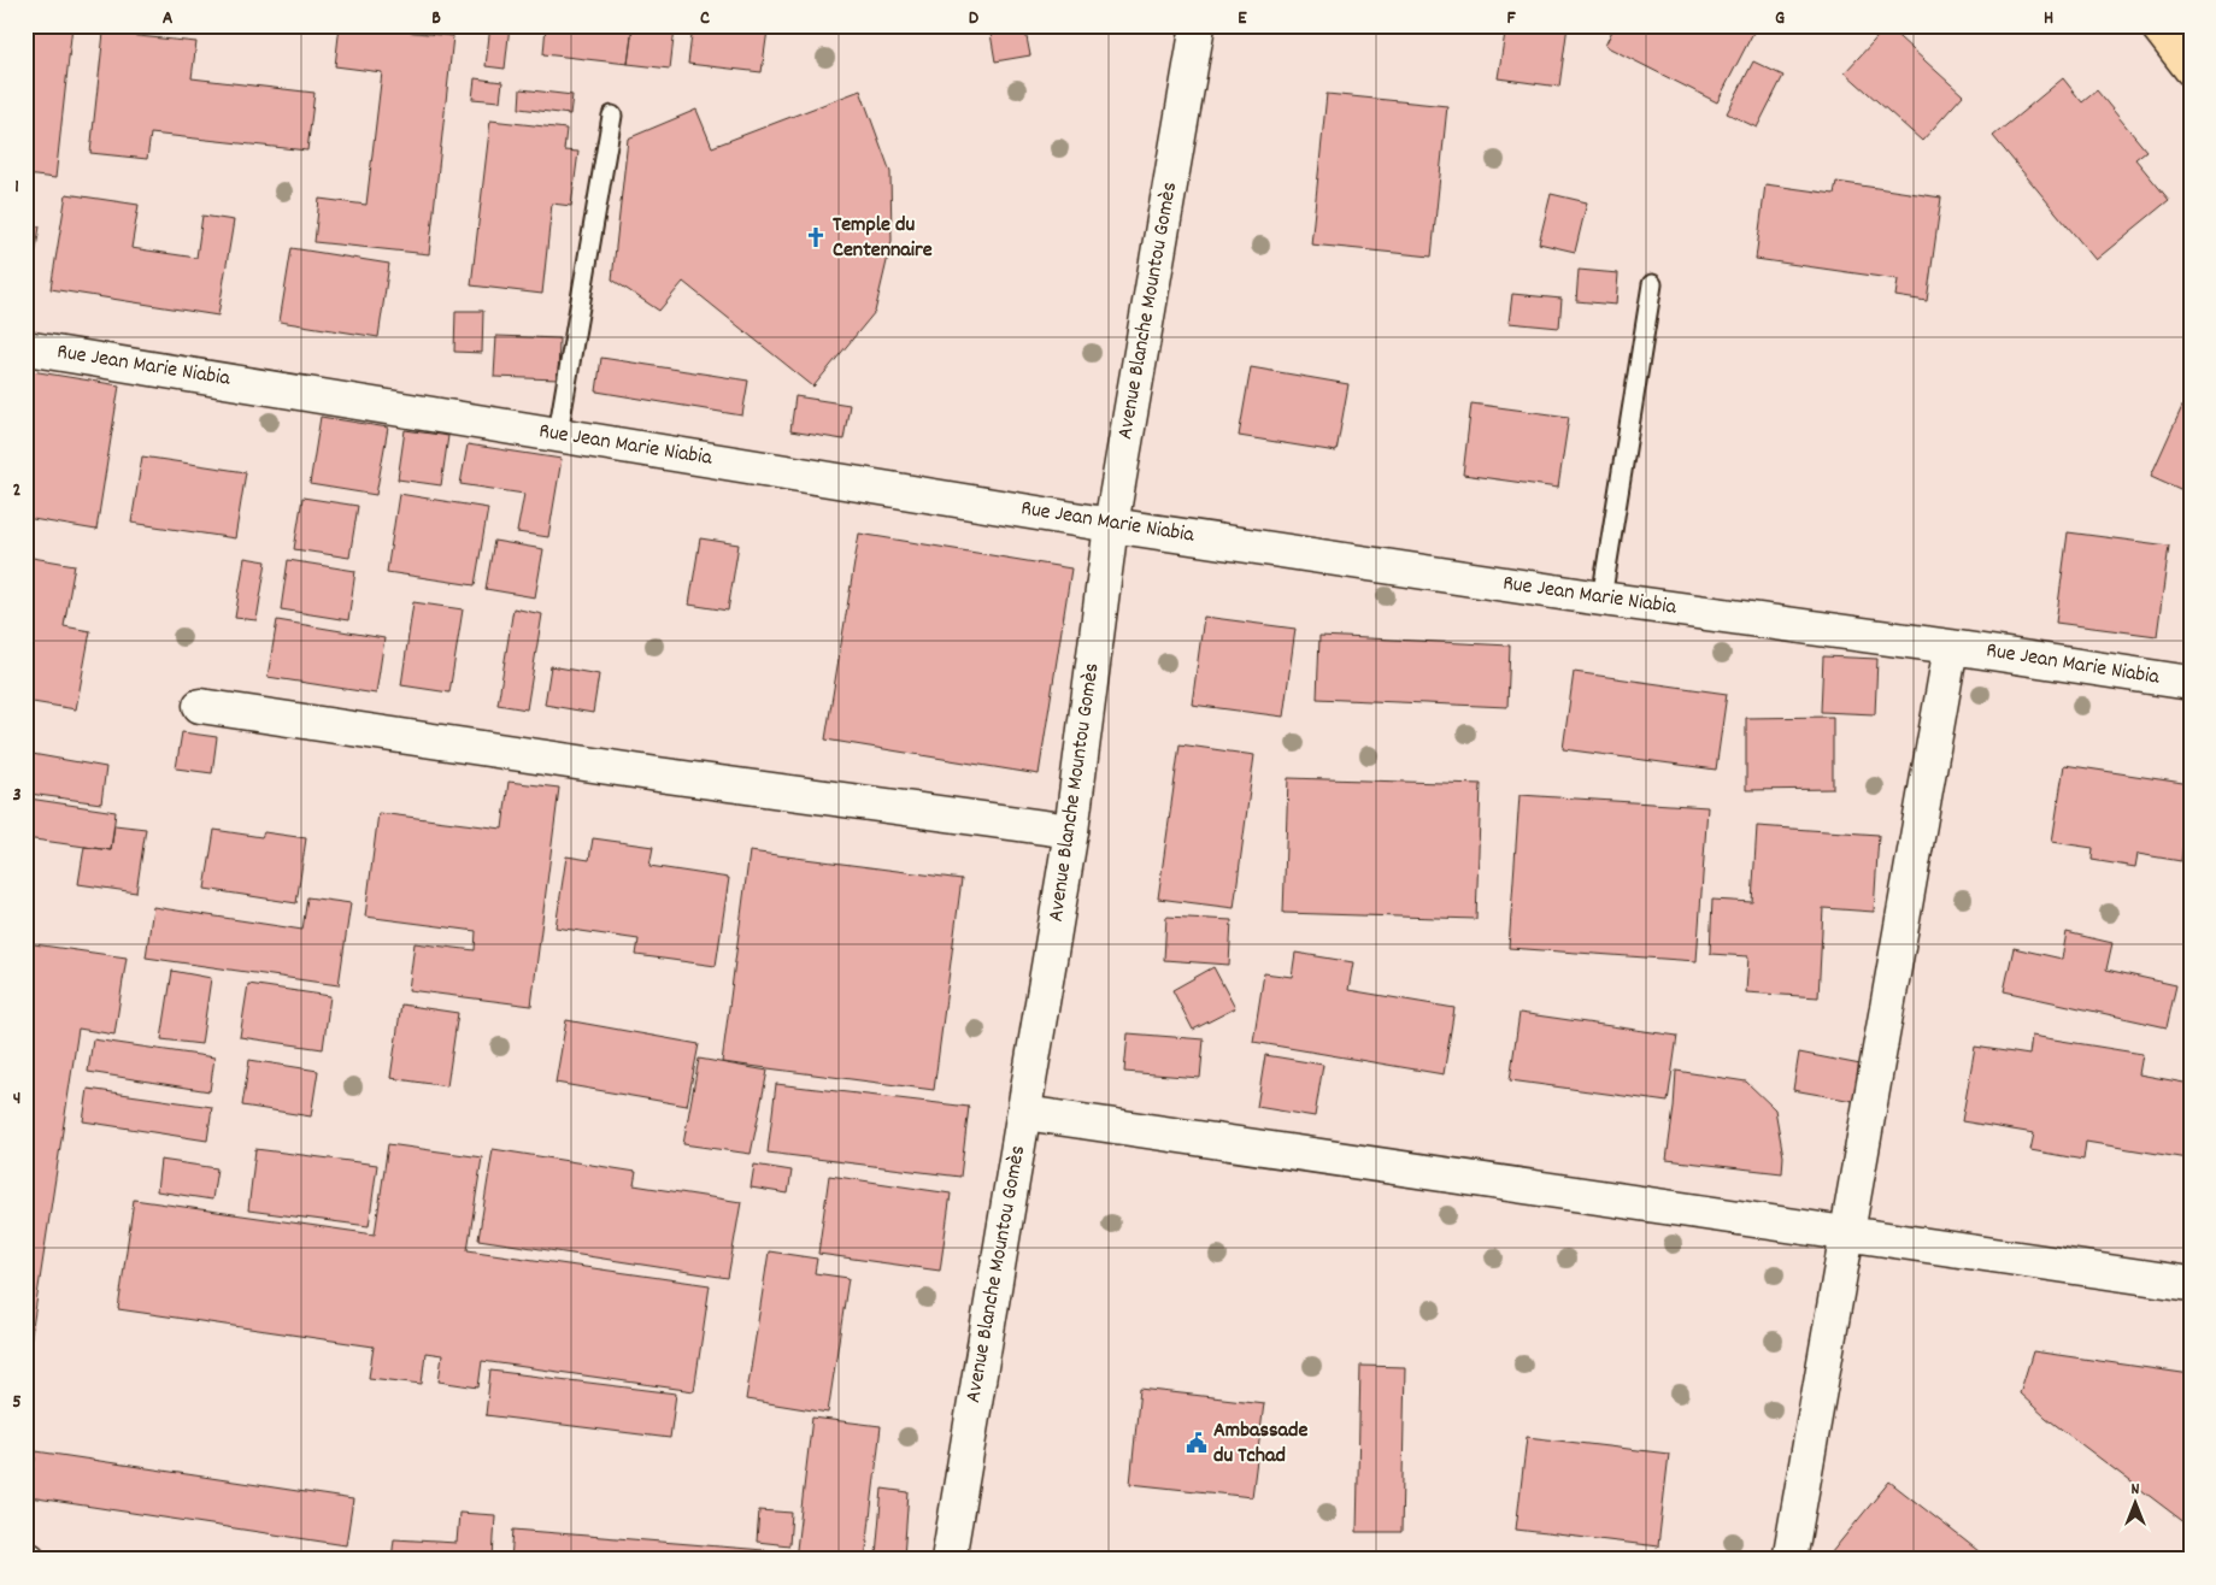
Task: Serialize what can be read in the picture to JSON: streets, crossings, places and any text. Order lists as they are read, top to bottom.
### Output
{
  "streets": {
    "street": ["Avenue Blanche Mountou Gomès", "Rue Jean Marie Niabia"]
  },
  "crossings": [
    ["Avenue Blanche Mountou Gomès", "Rue Jean Marie Niabia"]
  ],
  "places": {
    "church": ["Temple du Centennaire"],
    "public building": ["Ambassade du Tchad"]
  },
  "north": "top",
  "grid": {
    "columns": [
      "A",
      "B",
      "C",
      "D",
      "E",
      "F",
      "G",
      "H"
    ],
    "rows": [
      "1",
      "2",
      "3",
      "4",
      "5"
    ]
  }
}
